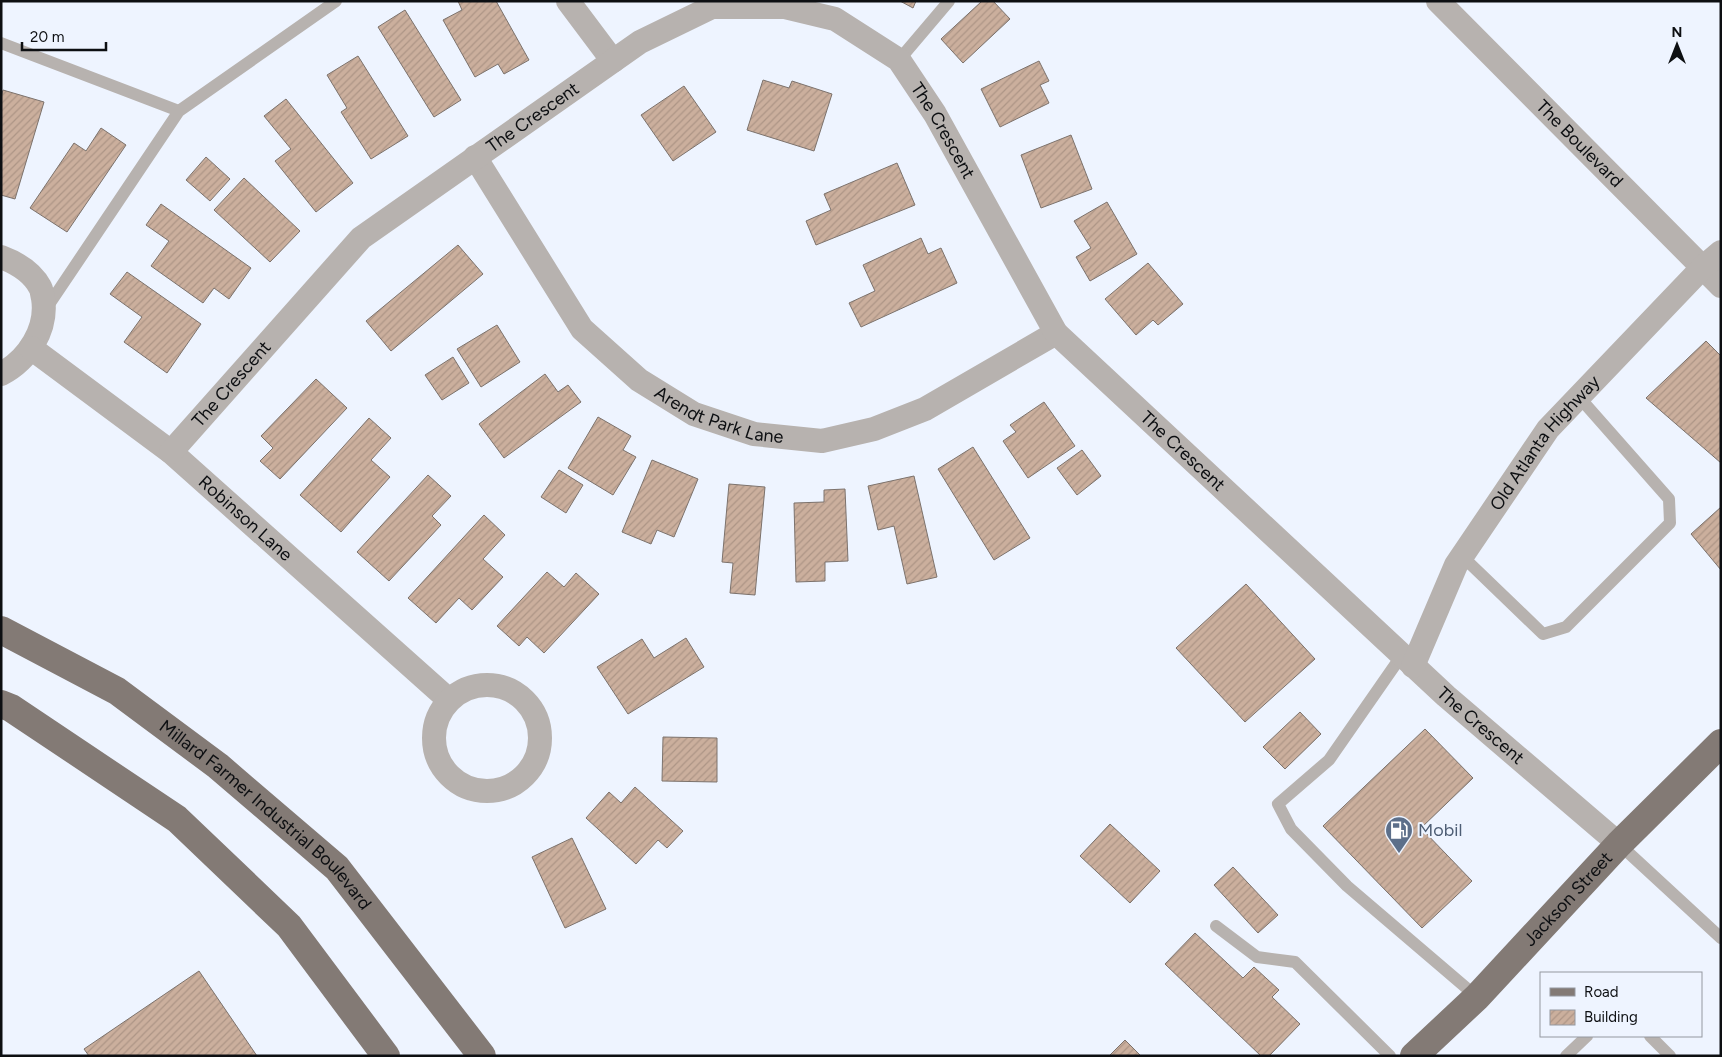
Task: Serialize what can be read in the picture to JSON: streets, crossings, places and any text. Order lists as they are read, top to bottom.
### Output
{
  "streets": {
    "main road": ["Millard Farmer Industrial Boulevard", "Jackson Street"],
    "street": [
      "The Crescent",
      "The Boulevard",
      "Arendt Park Lane",
      "Old Atlanta Highway",
      "Robinson Lane"
    ]
  },
  "crossings": [
    ["The Crescent", "Arendt Park Lane"],
    ["The Crescent", "Old Atlanta Highway"],
    ["The Crescent", "Robinson Lane"],
    ["The Crescent", "Jackson Street"],
    ["The Boulevard", "Old Atlanta Highway"]
  ],
  "places": {
    "fuel station": ["Mobil"]
  },
  "legend": ["Road", "Building"],
  "scale_bar": "20 m",
  "north": "top"
}
